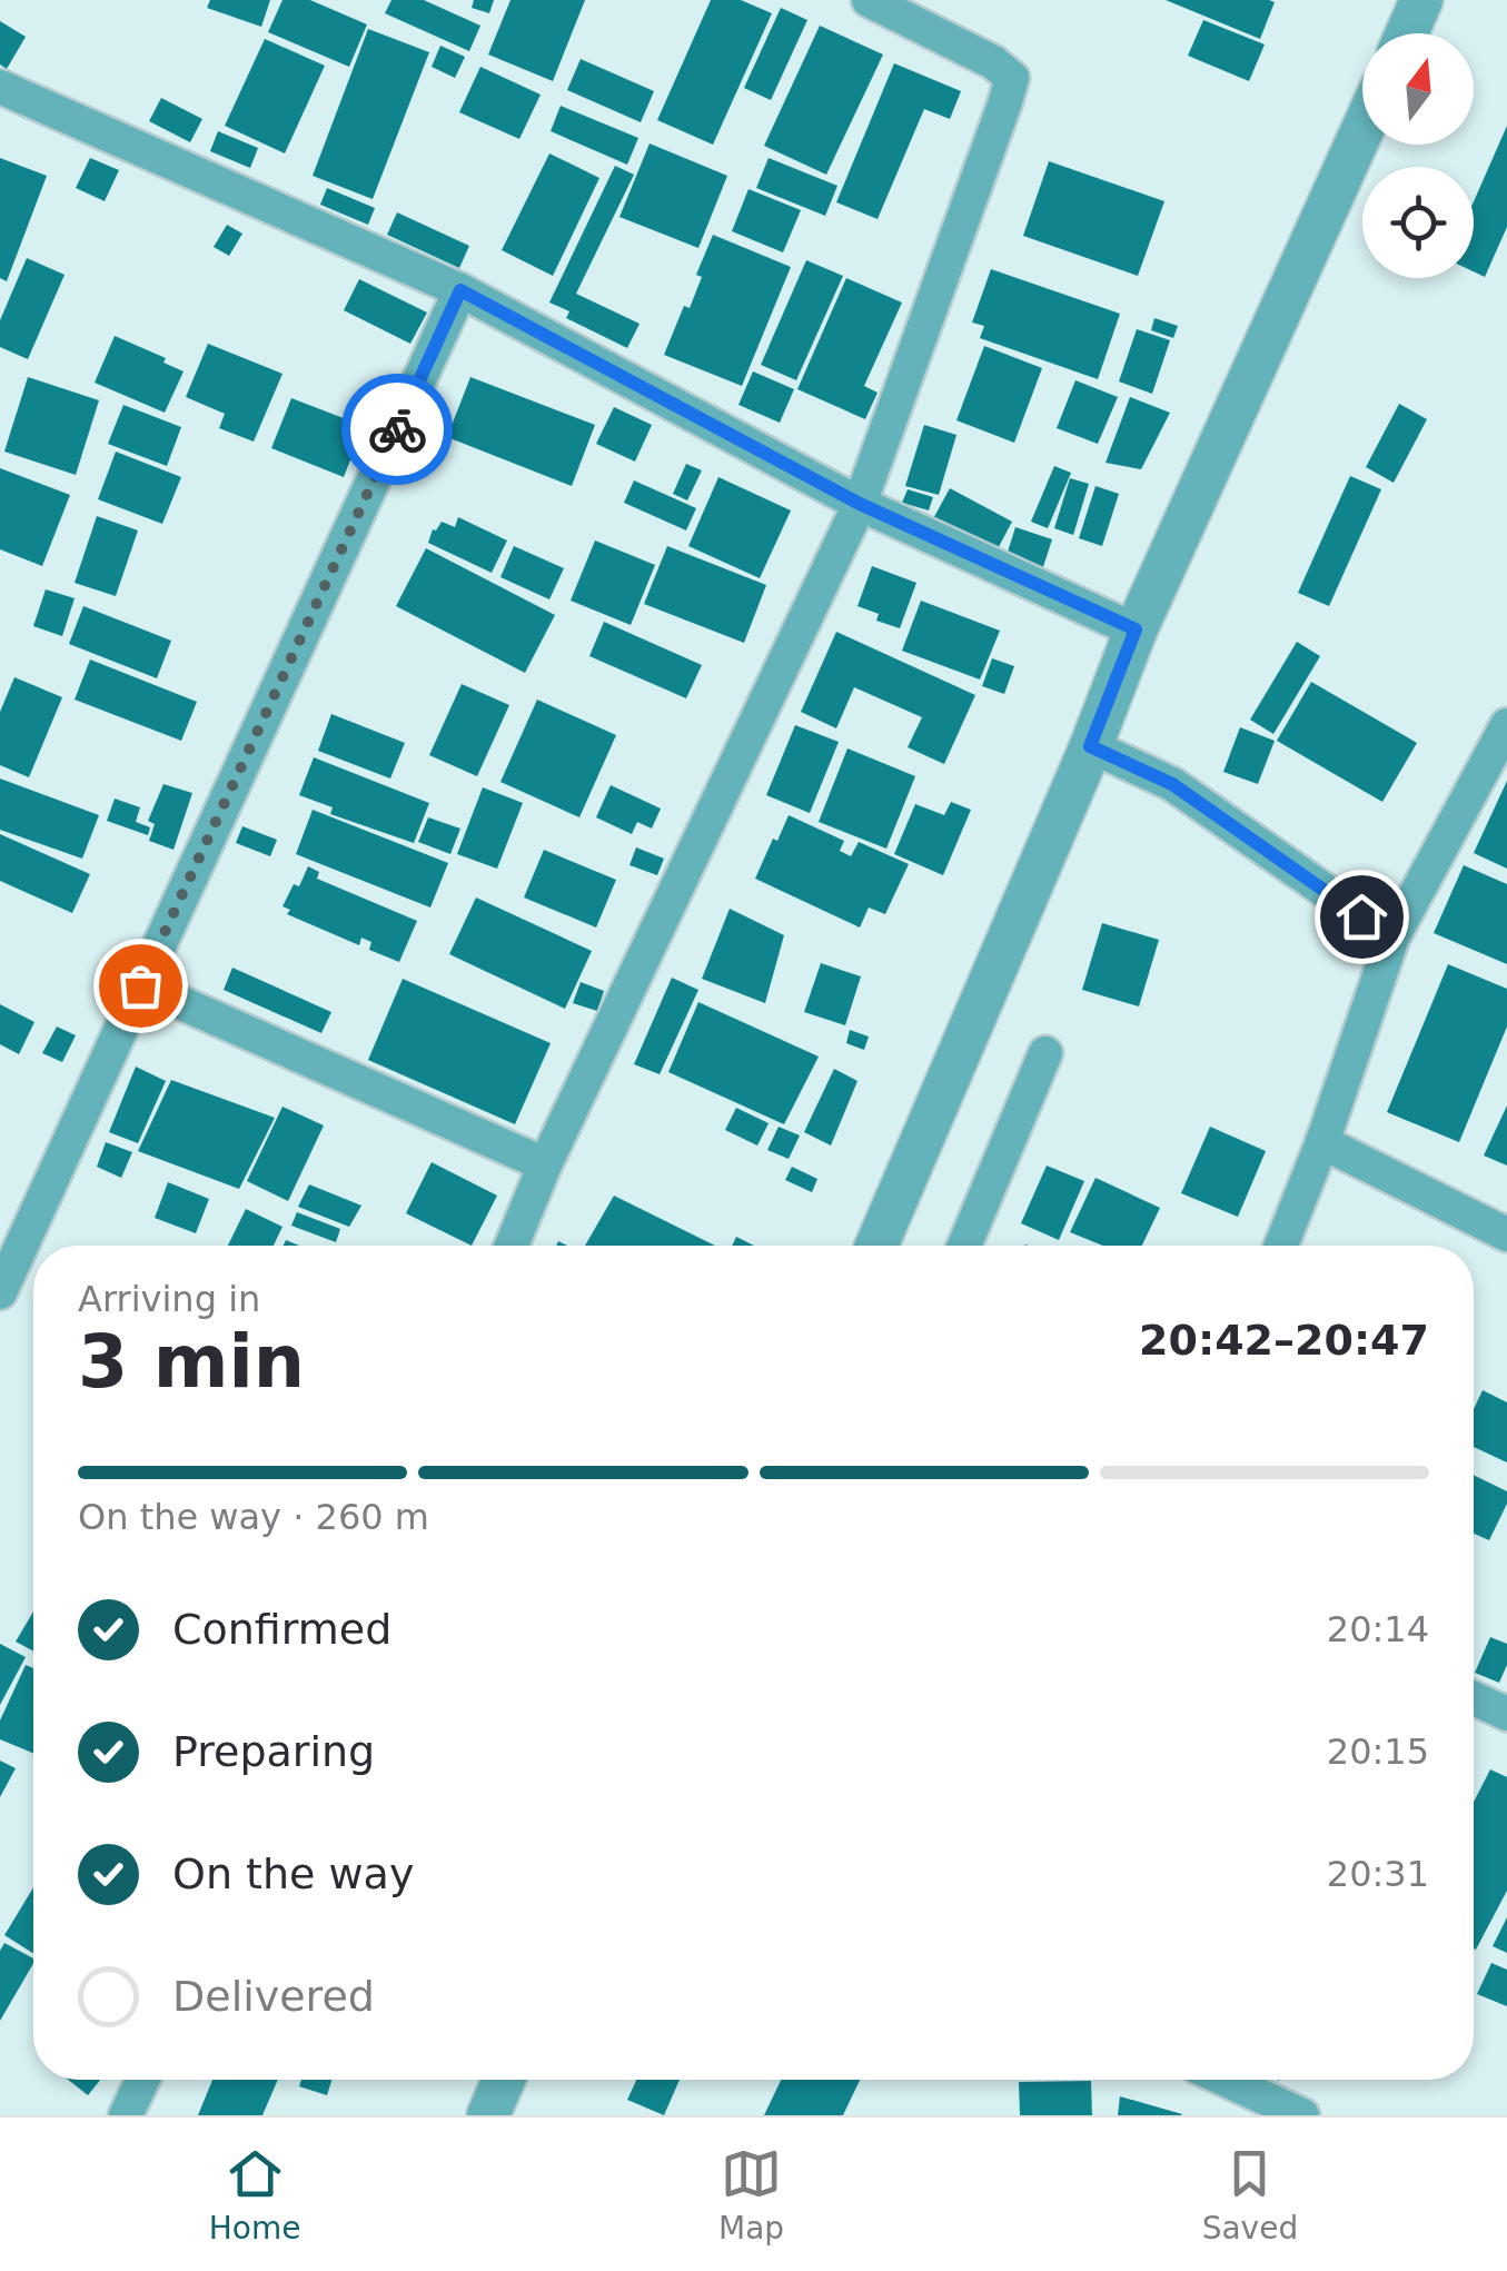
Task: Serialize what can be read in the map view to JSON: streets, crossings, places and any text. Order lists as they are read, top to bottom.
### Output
{
  "north": "top",
  "page": {
    "heading": ["3 min", "Arriving in", "20:42–20:47"],
    "bar": "On the way · 260 m",
    "list": [
      ["Confirmed", "20:14"],
      ["Preparing", "20:15"],
      ["On the way", "20:31"],
      "Delivered"
    ],
    "tabs": ["Home", "Map", "Saved"]
  }
}
